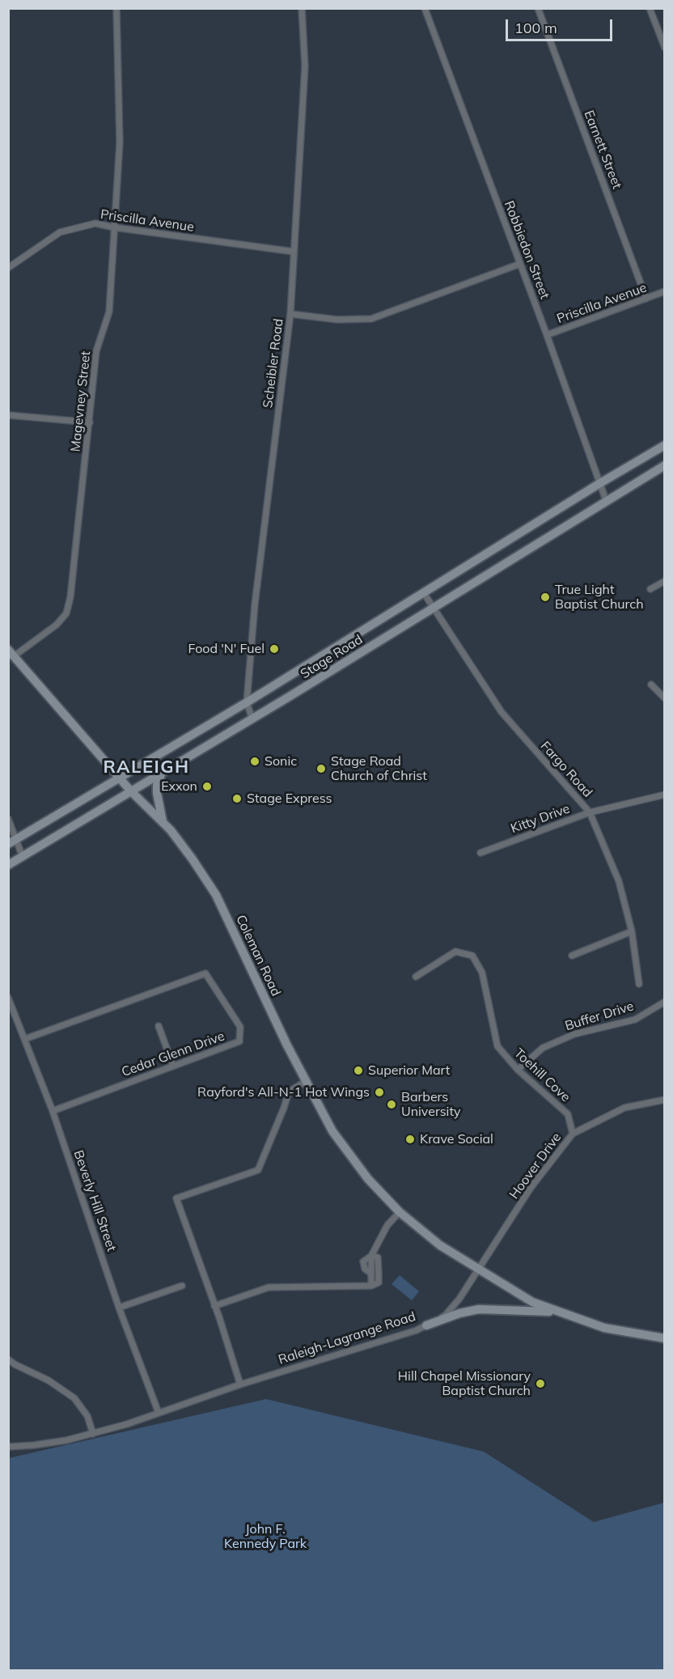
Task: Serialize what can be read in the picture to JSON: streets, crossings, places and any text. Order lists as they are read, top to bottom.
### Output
{
  "streets": {
    "main road": ["Stage Road", "Coleman Road"],
    "street": [
      "Earnett Street",
      "Priscilla Avenue",
      "Robbiedon Street",
      "Scheibler Road",
      "Magevney Street",
      "Fargo Road",
      "Kitty Drive",
      "Buffer Drive",
      "Cedar Glenn Drive",
      "Toehill Cove",
      "Hoover Drive",
      "Beverly Hill Street",
      "Raleigh-Lagrange Road"
    ]
  },
  "crossings": [
    ["Earnett Street", "Priscilla Avenue"],
    ["Priscilla Avenue", "Robbiedon Street"],
    ["Priscilla Avenue", "Scheibler Road"],
    ["Priscilla Avenue", "Magevney Street"],
    ["Robbiedon Street", "Stage Road"],
    ["Scheibler Road", "Stage Road"],
    ["Magevney Street", "Coleman Road"],
    ["Stage Road", "Fargo Road"],
    ["Stage Road", "Coleman Road"],
    ["Fargo Road", "Kitty Drive"],
    ["Coleman Road", "Hoover Drive"],
    ["Coleman Road", "Raleigh-Lagrange Road"],
    ["Buffer Drive", "Toehill Cove"],
    ["Cedar Glenn Drive", "Beverly Hill Street"],
    ["Toehill Cove", "Hoover Drive"],
    ["Hoover Drive", "Raleigh-Lagrange Road"],
    ["Beverly Hill Street", "Raleigh-Lagrange Road"]
  ],
  "districts": ["RALEIGH"],
  "parks": ["John F. Kennedy Park"],
  "places": [
    "True Light Baptist Church",
    "Food 'N' Fuel",
    "Sonic",
    "Stage Road Church of Christ",
    "Exxon",
    "Stage Express",
    "Superior Mart",
    "Rayford's All-N-1 Hot Wings",
    "Barbers University",
    "Krave Social",
    "Hill Chapel Missionary Baptist Church"
  ],
  "scale_bar": "100 m"
}
